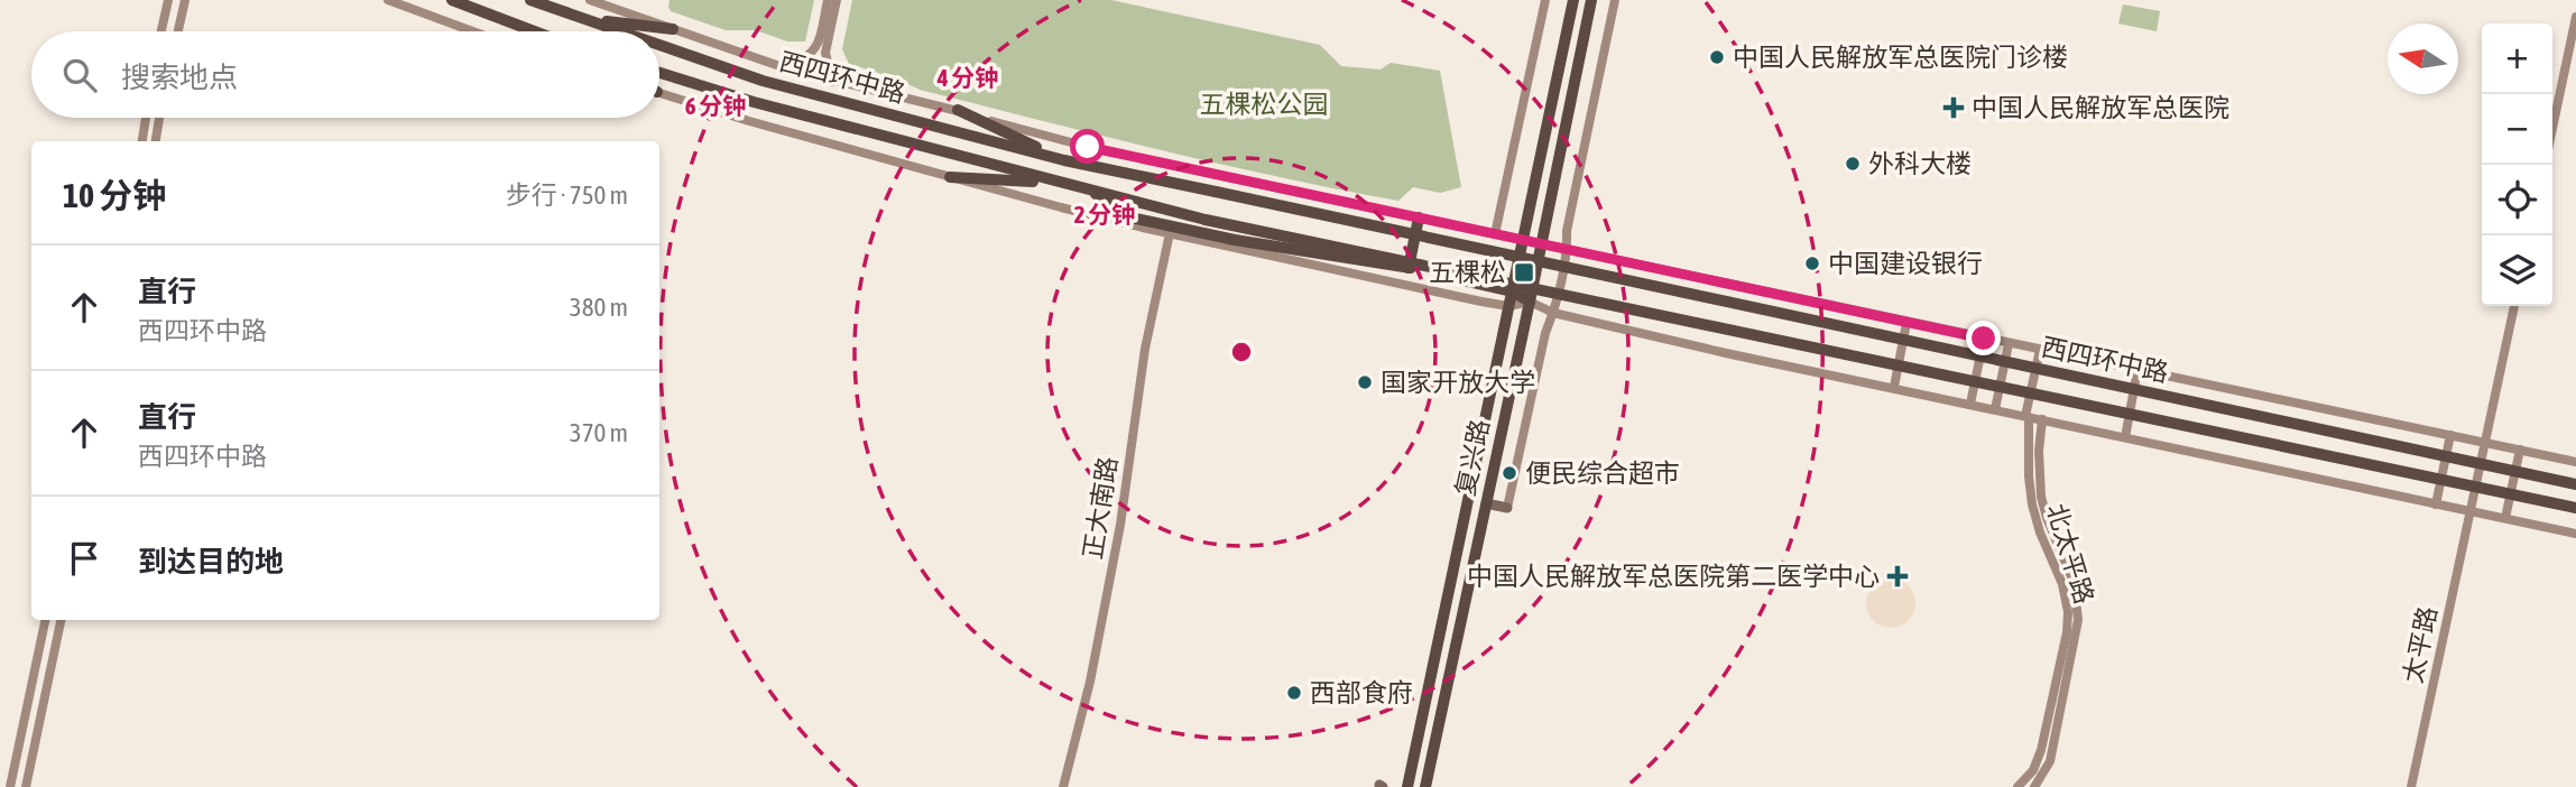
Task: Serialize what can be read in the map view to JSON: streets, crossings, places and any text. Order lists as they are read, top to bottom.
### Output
{
  "streets": {
    "highway": ["西四环中路", "复兴路"],
    "street": ["正大南路", "北太平路", "太平路"]
  },
  "crossings": [
    ["西四环中路", "复兴路"],
    ["西四环中路", "北太平路"],
    ["西四环中路", "太平路"]
  ],
  "parks": ["五棵松公园"],
  "places": {
    "other": [
      "中国人民解放军总医院门诊楼",
      "外科大楼",
      "中国建设银行",
      "国家开放大学",
      "便民综合超市",
      "西部食府"
    ],
    "health": ["中国人民解放军总医院", "中国人民解放军总医院第二医学中心"],
    "transit": ["五棵松"]
  },
  "north": "left",
  "page": {
    "map_buttons": ["+", "−"],
    "search": "搜索地点",
    "heading": ["10 分钟", "步行 · 750 m"],
    "list": [
      ["直行", "西四环中路", "380 m"],
      ["直行", "西四环中路", "370 m"],
      "到达目的地"
    ]
  },
  "rings": ["4 分钟", "6 分钟", "2 分钟"]
}
